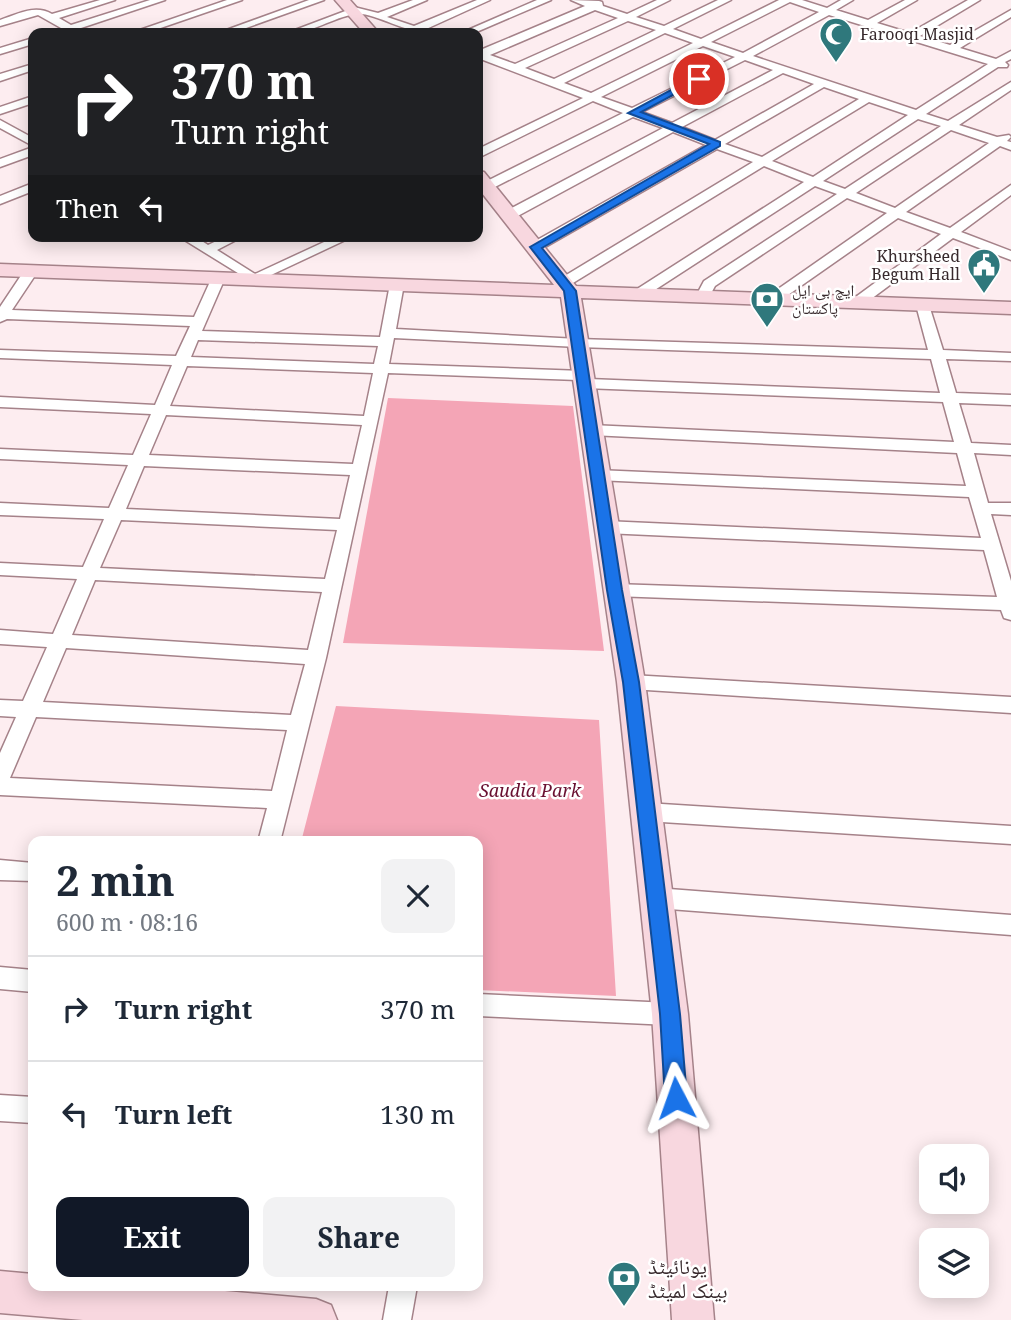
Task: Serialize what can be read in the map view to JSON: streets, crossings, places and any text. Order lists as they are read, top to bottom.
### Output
{
  "parks": ["Saudia Park"],
  "places": {
    "mosque": ["Farooqi Masjid"],
    "public building": ["Khursheed Begum Hall"],
    "bank": ["ایچ بی ایل پاکستان", "یونائیٹڈ بینک لمیٹڈ"]
  },
  "page": {
    "turn": ["370 m", "Turn right"],
    "then": "Then",
    "heading": ["2 min", "600 m · 08:16"],
    "list": [
      {
        "name": "Turn right",
        "value": "370 m"
      },
      {
        "name": "Turn left",
        "value": "130 m"
      }
    ],
    "buttons": ["Exit", "Share"]
  }
}
